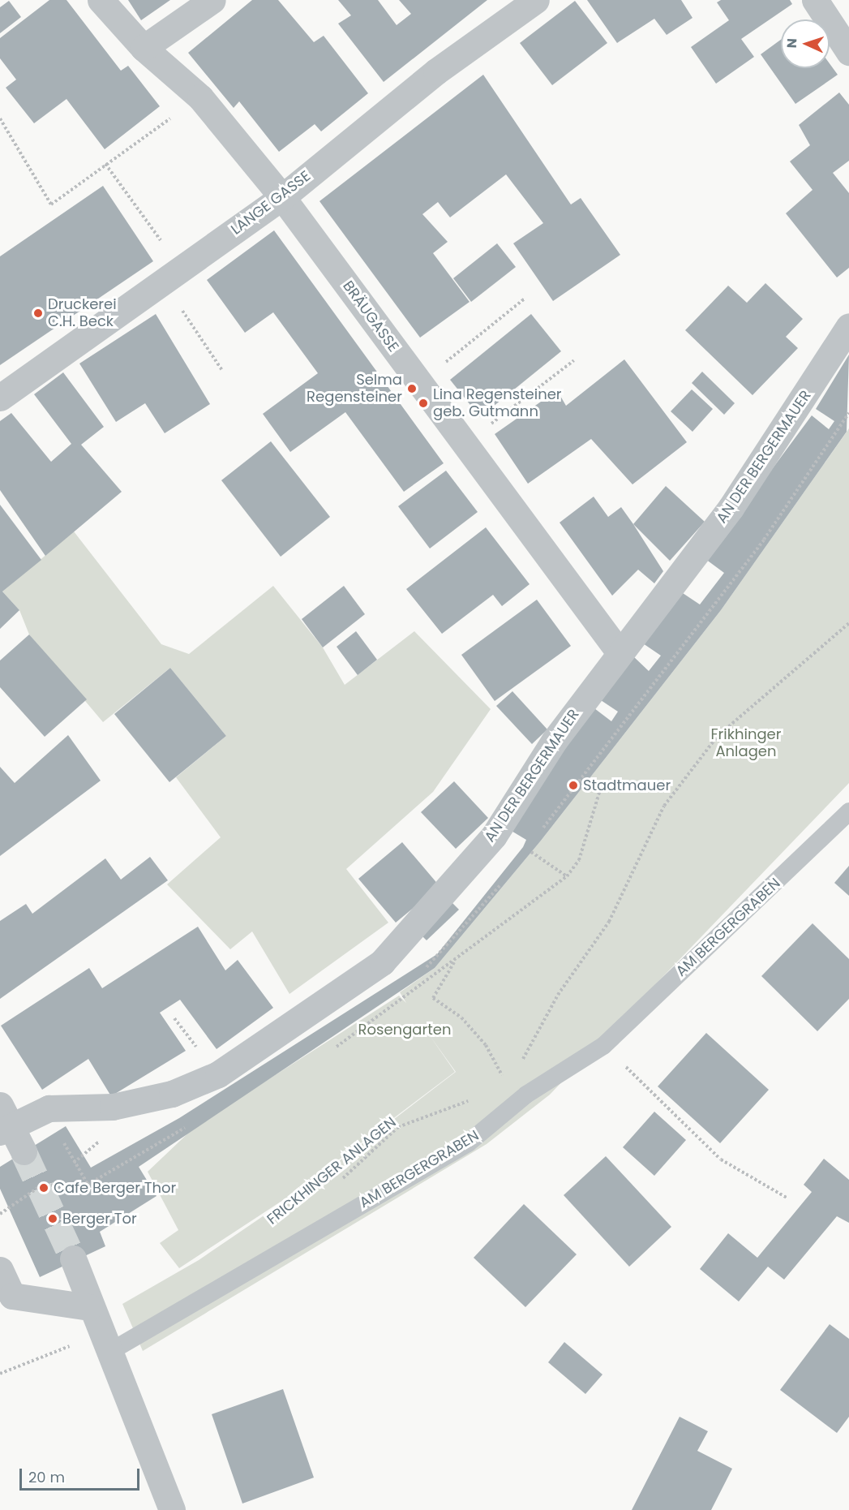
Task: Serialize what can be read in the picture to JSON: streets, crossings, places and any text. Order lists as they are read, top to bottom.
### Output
{
  "streets": {
    "street": ["LANGE GASSE", "BRÄUGASSE", "AN DER BERGERMAUER"],
    "lane": ["AM BERGERGRABEN"],
    "path": ["FRICKHINGER ANLAGEN"]
  },
  "crossings": [
    ["LANGE GASSE", "BRÄUGASSE"],
    ["BRÄUGASSE", "AN DER BERGERMAUER"]
  ],
  "parks": ["Frikhinger Anlagen", "Rosengarten"],
  "places": [
    "Druckerei C.H. Beck",
    "Selma Regensteiner",
    "Lina Regensteiner geb. Gutmann",
    "Stadtmauer",
    "Cafe Berger Thor",
    "Berger Tor"
  ],
  "scale_bar": "20 m",
  "north": "left"
}
